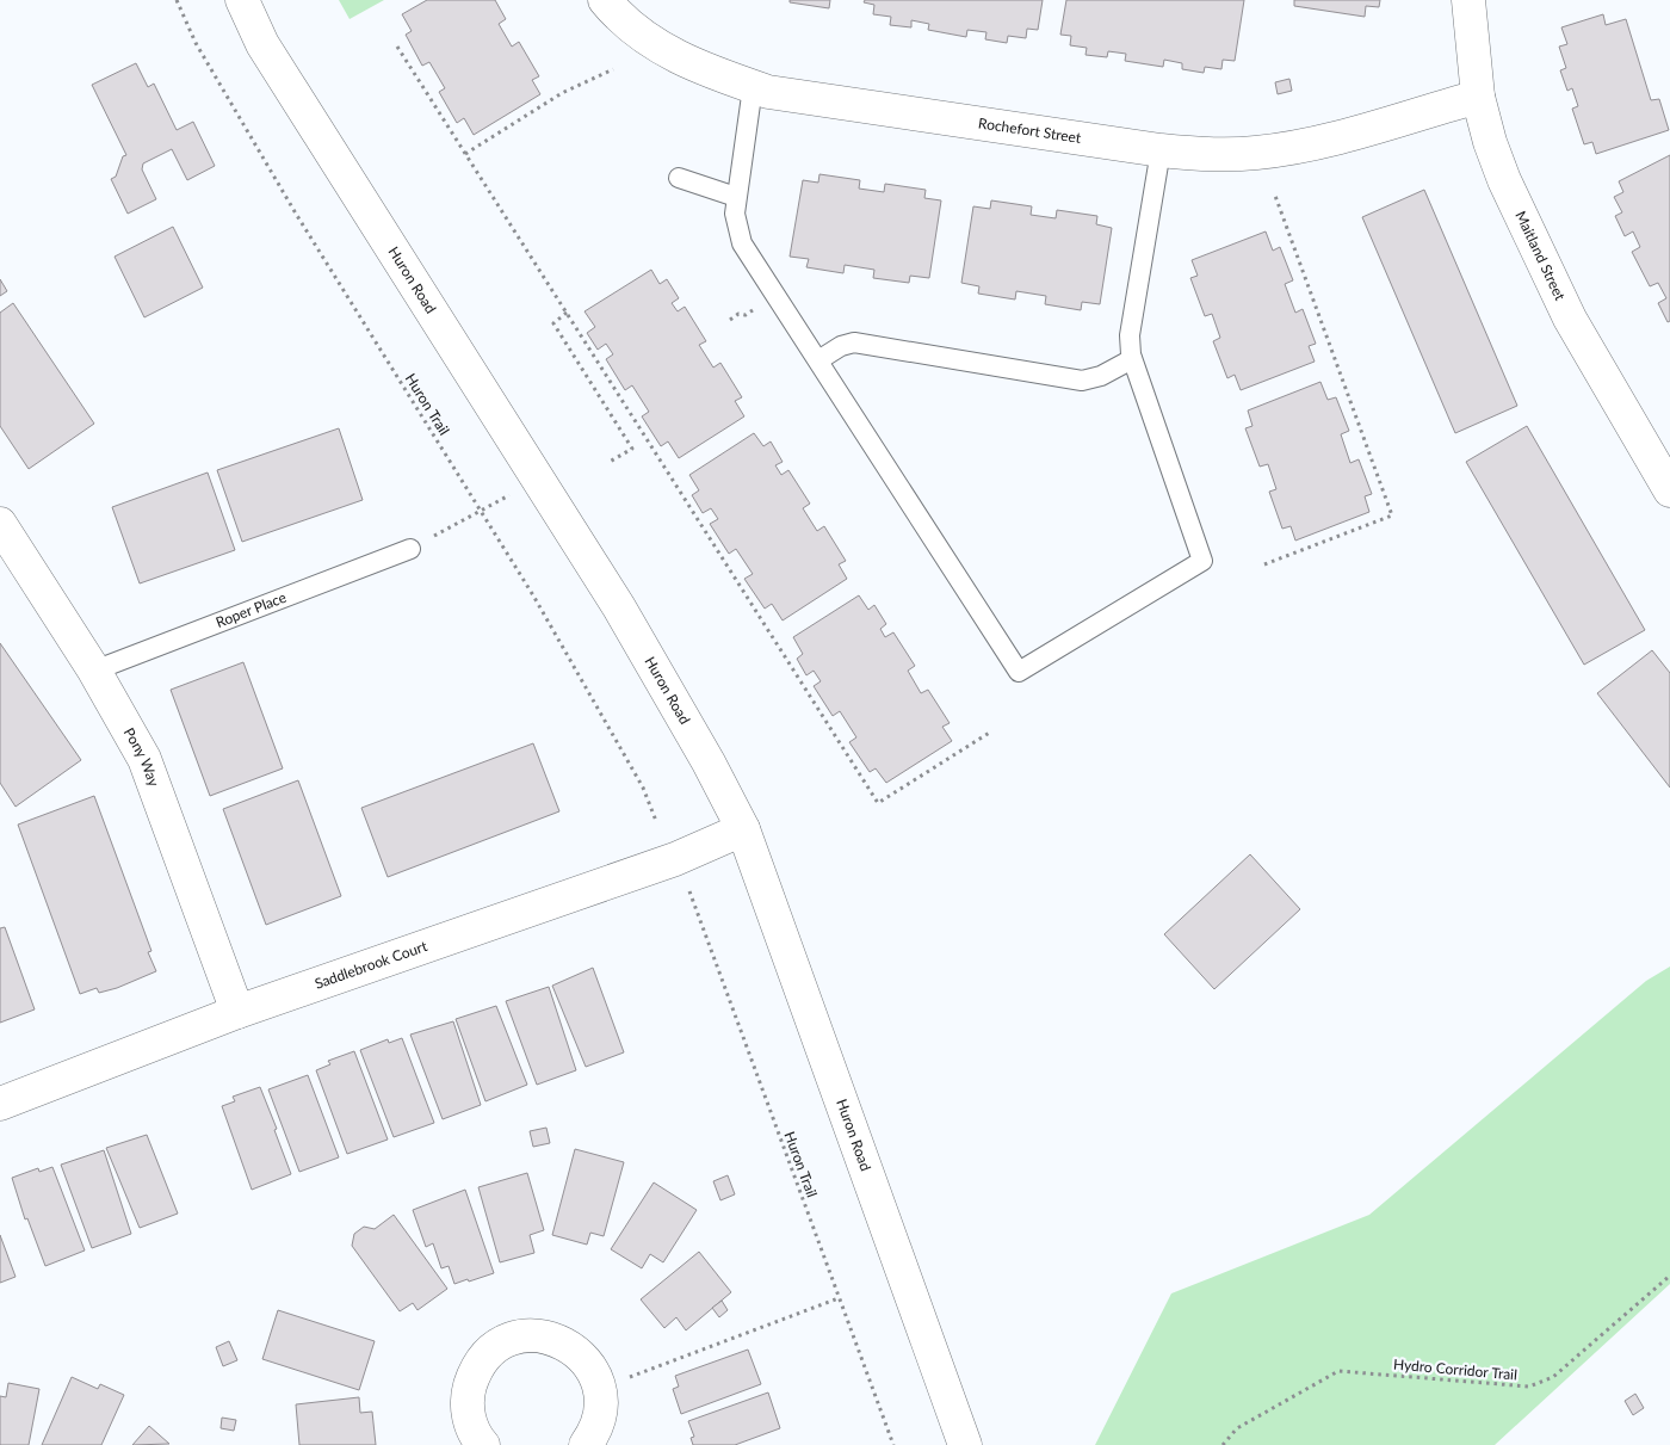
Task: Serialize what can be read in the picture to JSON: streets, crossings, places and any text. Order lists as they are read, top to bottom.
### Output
{
  "streets": {
    "street": [
      "Rochefort Street",
      "Maitland Street",
      "Huron Road",
      "Pony Way",
      "Saddlebrook Court"
    ],
    "lane": ["Roper Place"],
    "path": ["Huron Trail", "Hydro Corridor Trail"]
  },
  "crossings": [
    ["Rochefort Street", "Maitland Street"],
    ["Huron Road", "Saddlebrook Court"],
    ["Roper Place", "Pony Way"],
    ["Pony Way", "Saddlebrook Court"]
  ]
}
